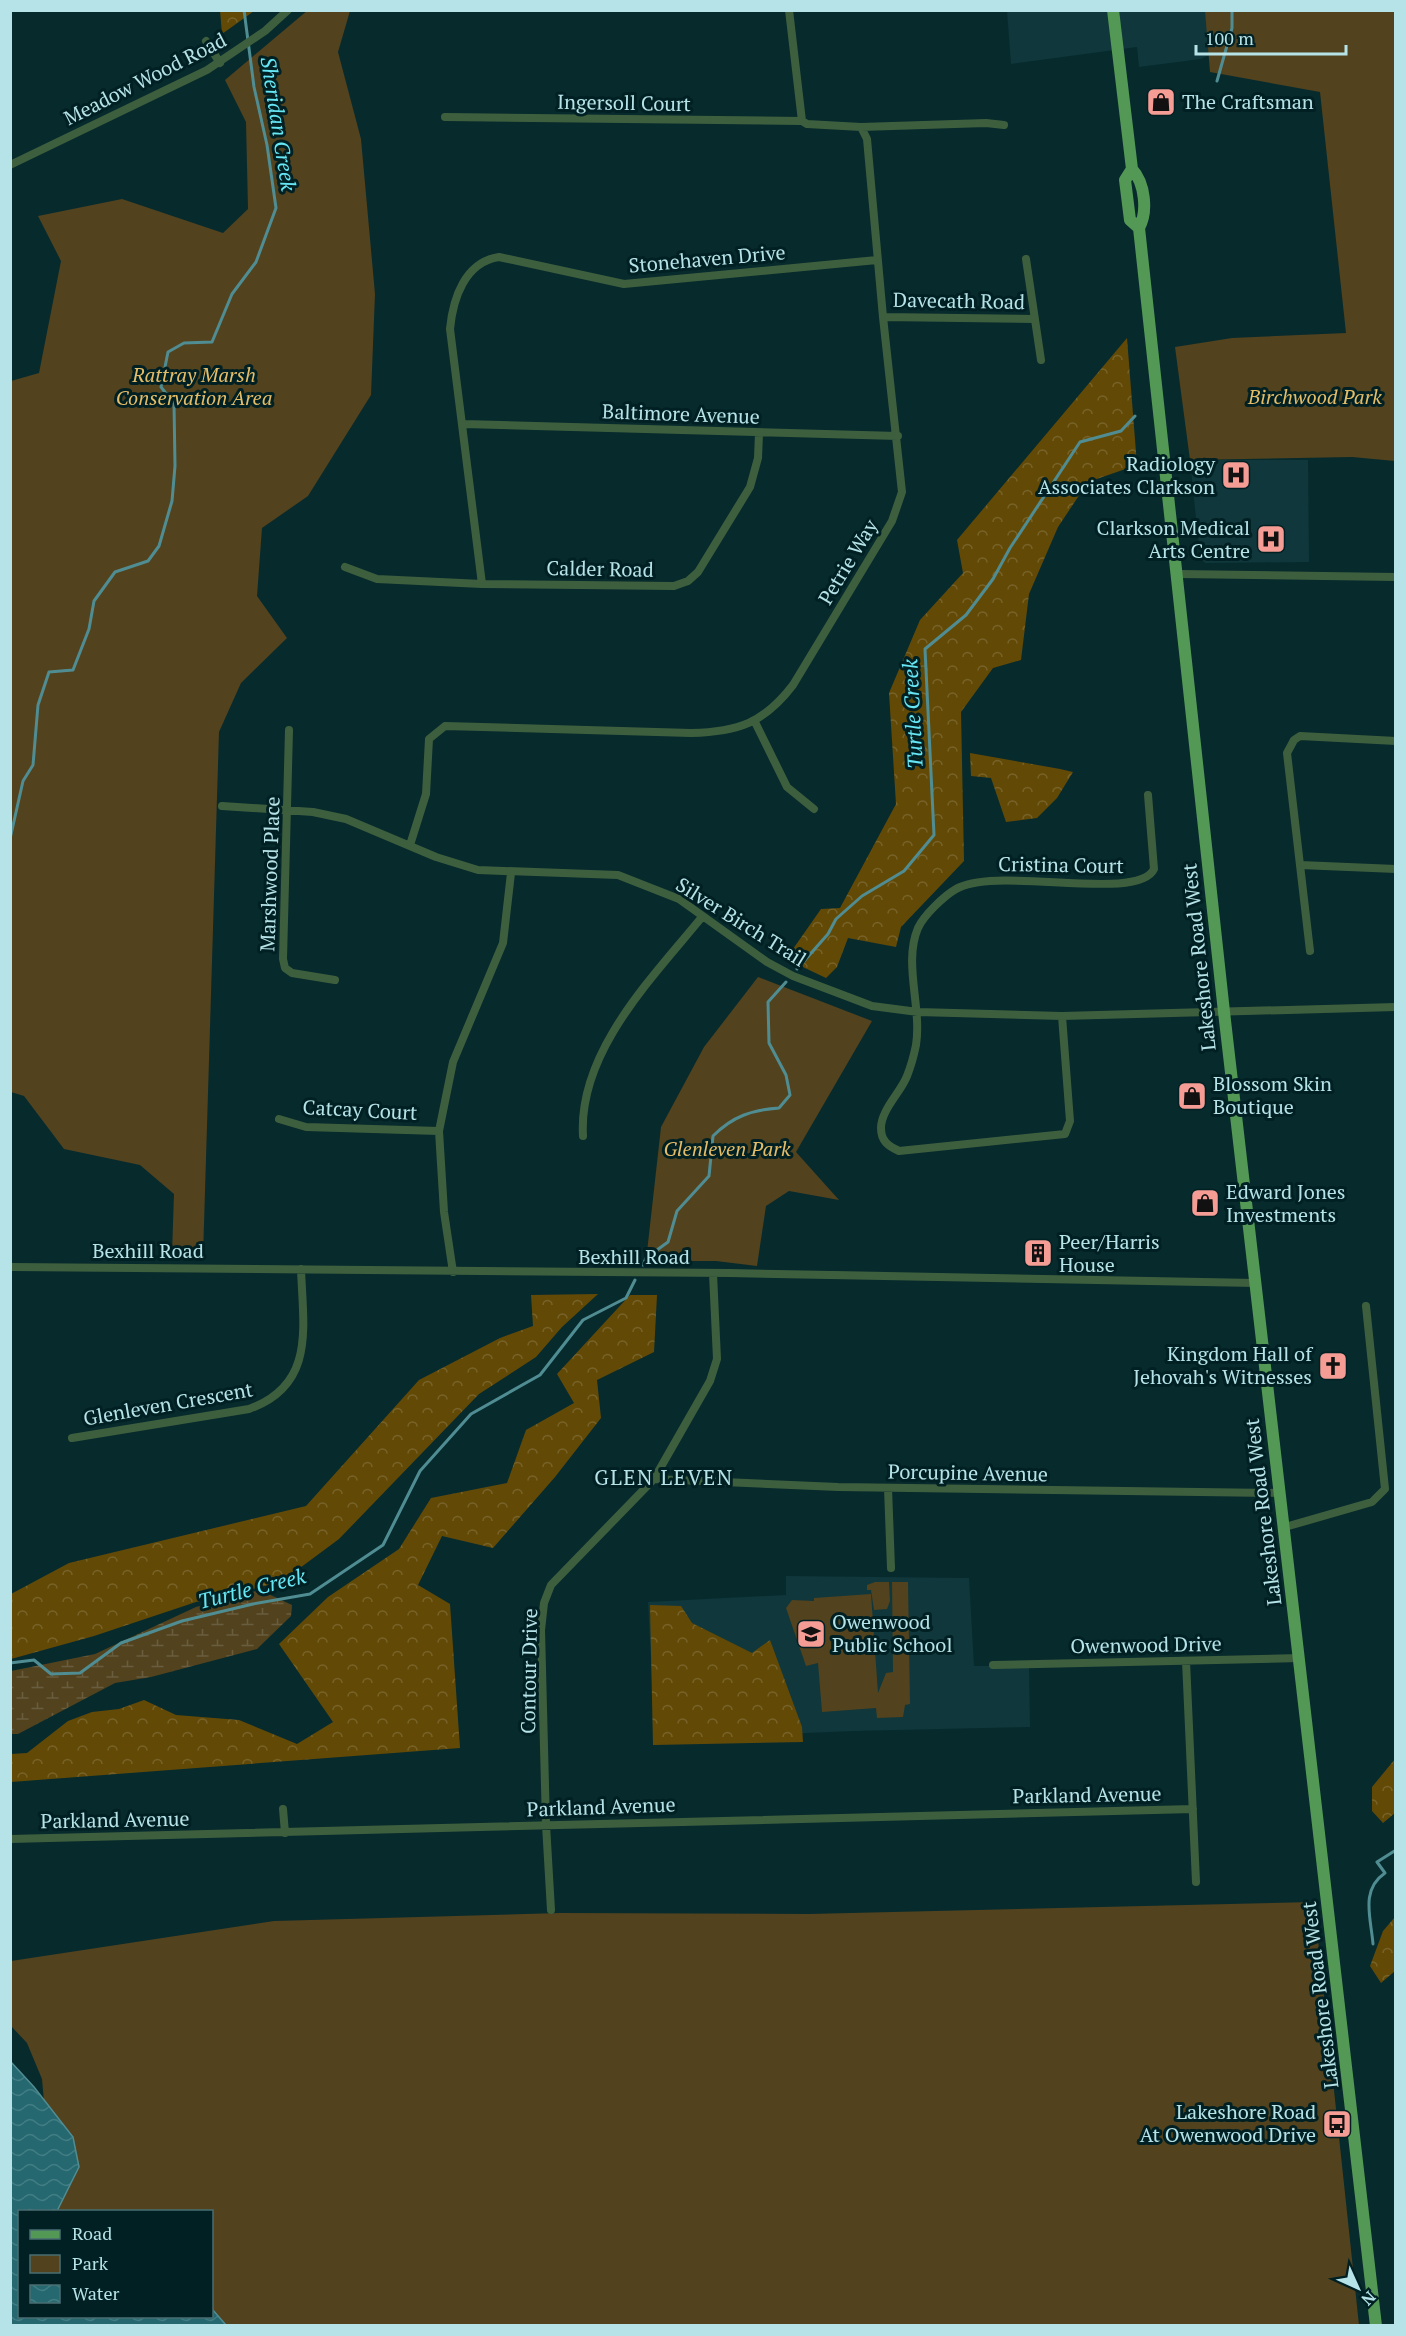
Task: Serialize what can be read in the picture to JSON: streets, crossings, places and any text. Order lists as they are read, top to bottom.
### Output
{
  "streets": {
    "main road": ["Lakeshore Road West"],
    "street": [
      "Meadow Wood Road",
      "Ingersoll Court",
      "Stonehaven Drive",
      "Davecath Road",
      "Baltimore Avenue",
      "Petrie Way",
      "Calder Road",
      "Cristina Court",
      "Marshwood Place",
      "Silver Birch Trail",
      "Catcay Court",
      "Bexhill Road",
      "Glenleven Crescent",
      "Porcupine Avenue",
      "Owenwood Drive",
      "Contour Drive",
      "Parkland Avenue"
    ]
  },
  "crossings": [
    ["Stonehaven Drive", "Baltimore Avenue"],
    ["Stonehaven Drive", "Petrie Way"],
    ["Stonehaven Drive", "Calder Road"],
    ["Davecath Road", "Petrie Way"],
    ["Baltimore Avenue", "Petrie Way"],
    ["Baltimore Avenue", "Calder Road"],
    ["Petrie Way", "Silver Birch Trail"],
    ["Cristina Court", "Silver Birch Trail"],
    ["Marshwood Place", "Silver Birch Trail"],
    ["Silver Birch Trail", "Lakeshore Road West"],
    ["Lakeshore Road West", "Bexhill Road"],
    ["Lakeshore Road West", "Porcupine Avenue"],
    ["Lakeshore Road West", "Owenwood Drive"],
    ["Bexhill Road", "Glenleven Crescent"],
    ["Bexhill Road", "Contour Drive"],
    ["Porcupine Avenue", "Contour Drive"],
    ["Contour Drive", "Parkland Avenue"]
  ],
  "districts": ["GLEN LEVEN"],
  "water": ["Sheridan Creek", "Turtle Creek"],
  "parks": ["Rattray Marsh Conservation Area", "Birchwood Park", "Glenleven Park"],
  "places": {
    "shop": ["The Craftsman", "Blossom Skin Boutique", "Edward Jones Investments"],
    "hospital": ["Radiology Associates Clarkson", "Clarkson Medical Arts Centre"],
    "building": ["Peer/Harris House"],
    "church": ["Kingdom Hall of Jehovah's Witnesses"],
    "school or university": ["Owenwood Public School"],
    "bus stop": ["Lakeshore Road At Owenwood Drive"]
  },
  "legend": ["Road", "Park", "Water"],
  "scale_bar": "100 m",
  "north": "bottom right"
}
